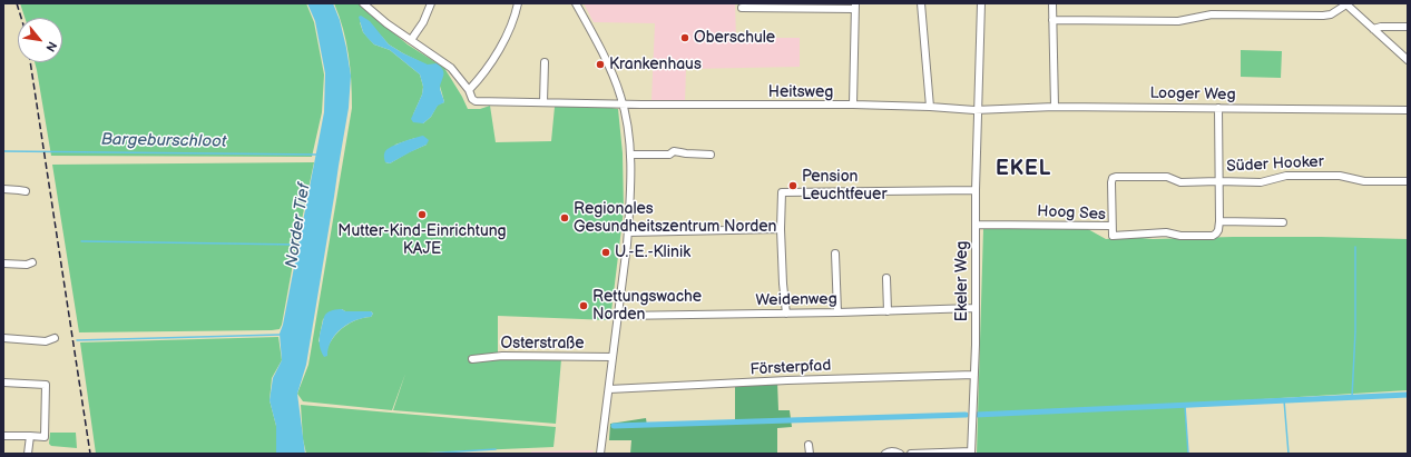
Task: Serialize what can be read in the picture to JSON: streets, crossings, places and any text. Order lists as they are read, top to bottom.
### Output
{
  "streets": {
    "street": [
      "Heitsweg",
      "Looger Weg",
      "Süder Hooker",
      "Hoog Ses",
      "Ekeler Weg",
      "Weidenweg",
      "Osterstraße",
      "Försterpfad"
    ]
  },
  "crossings": [
    ["Heitsweg", "Looger Weg"],
    ["Heitsweg", "Ekeler Weg"],
    ["Looger Weg", "Ekeler Weg"],
    ["Süder Hooker", "Hoog Ses"],
    ["Hoog Ses", "Ekeler Weg"],
    ["Ekeler Weg", "Weidenweg"],
    ["Ekeler Weg", "Försterpfad"]
  ],
  "districts": ["EKEL"],
  "water": ["Bargeburschloot", "Norder Tief"],
  "places": [
    "Oberschule",
    "Krankenhaus",
    "Pension Leuchtfeuer",
    "Mutter-Kind-Einrichtung KAJE",
    "Regionales Gesundheitszentrum Norden",
    "U.-E.-Klinik",
    "Rettungswache Norden"
  ],
  "north": "bottom right"
}
